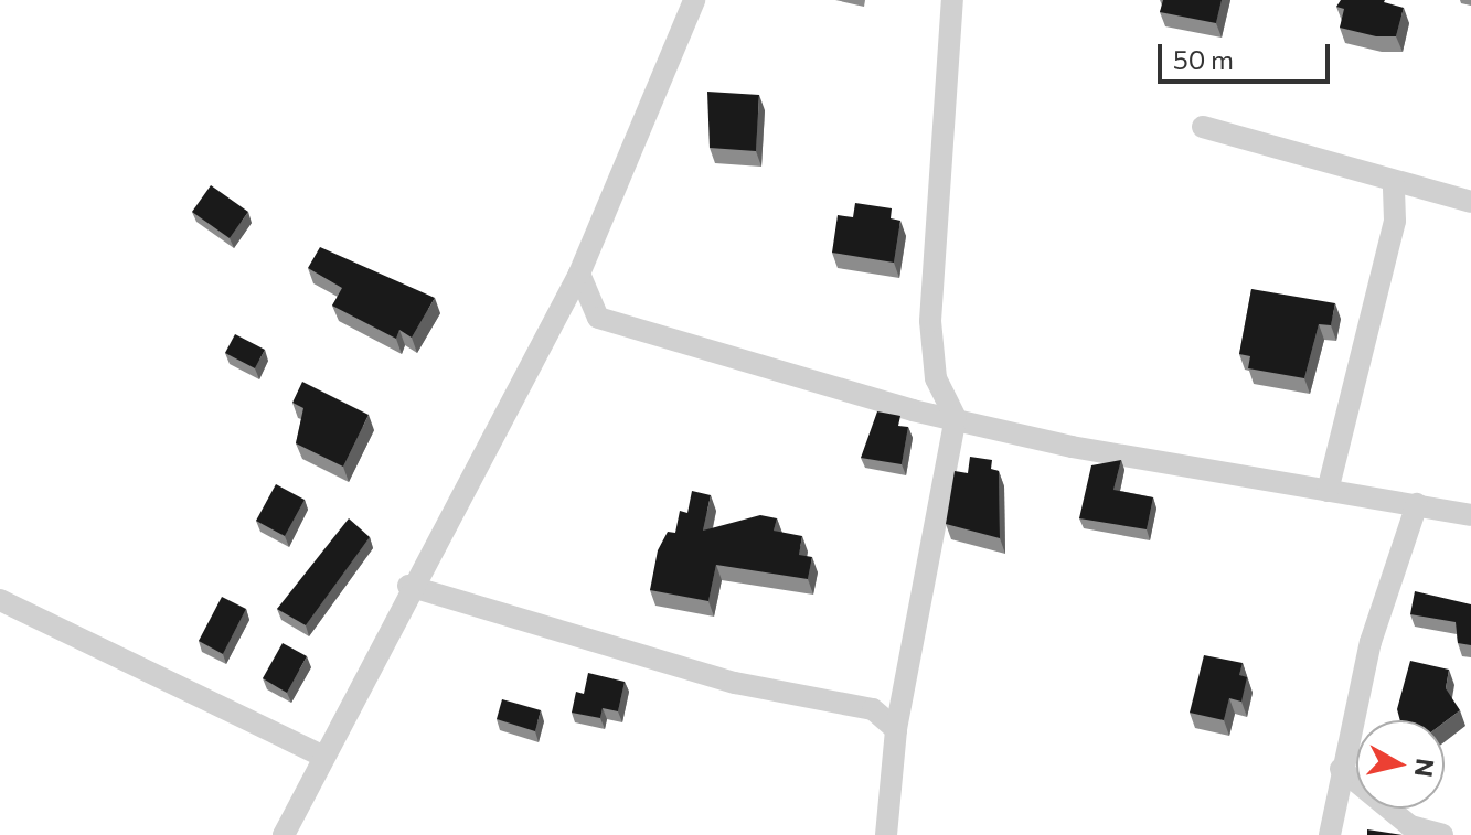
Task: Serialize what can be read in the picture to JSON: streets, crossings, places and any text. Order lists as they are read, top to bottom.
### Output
{
  "scale_bar": "50 m",
  "north": "right"
}
